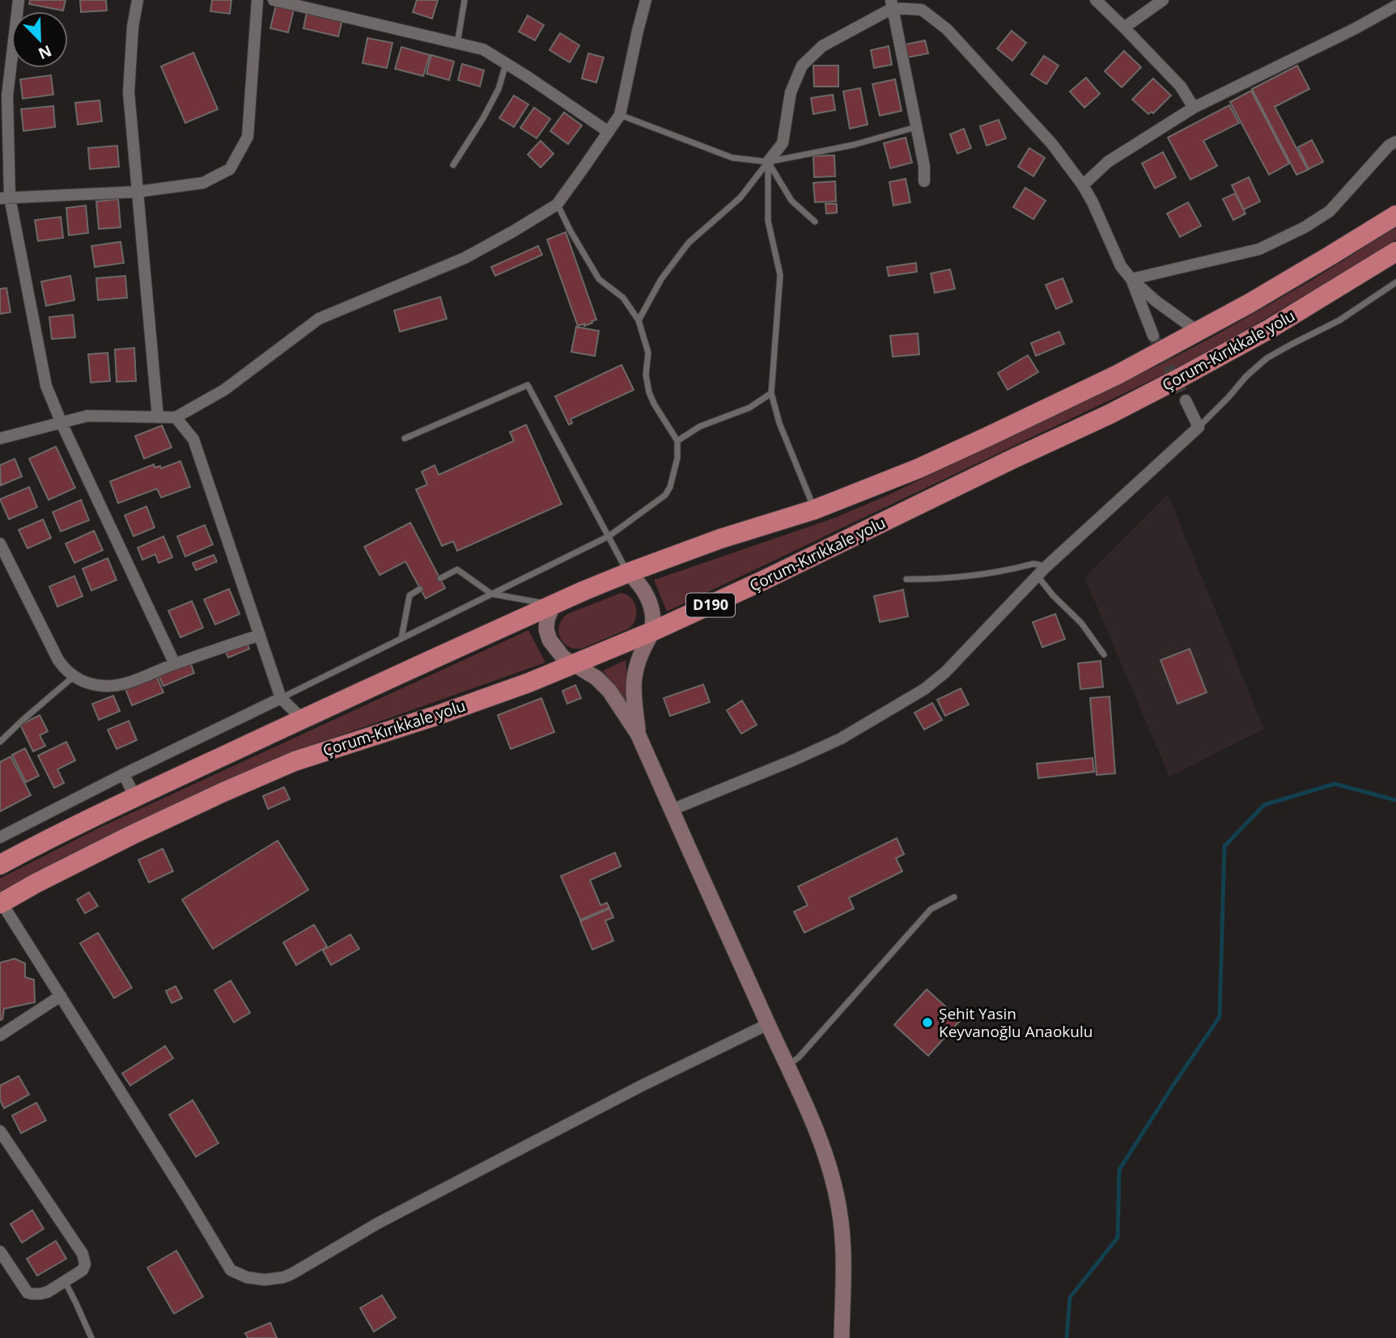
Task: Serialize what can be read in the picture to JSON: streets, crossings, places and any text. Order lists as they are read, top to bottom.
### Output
{
  "streets": {
    "highway": ["Çorum-Kırıkkale yolu", "D190"]
  },
  "places": ["Şehit Yasin Keyvanoğlu Anaokulu"],
  "north": "bottom right"
}
